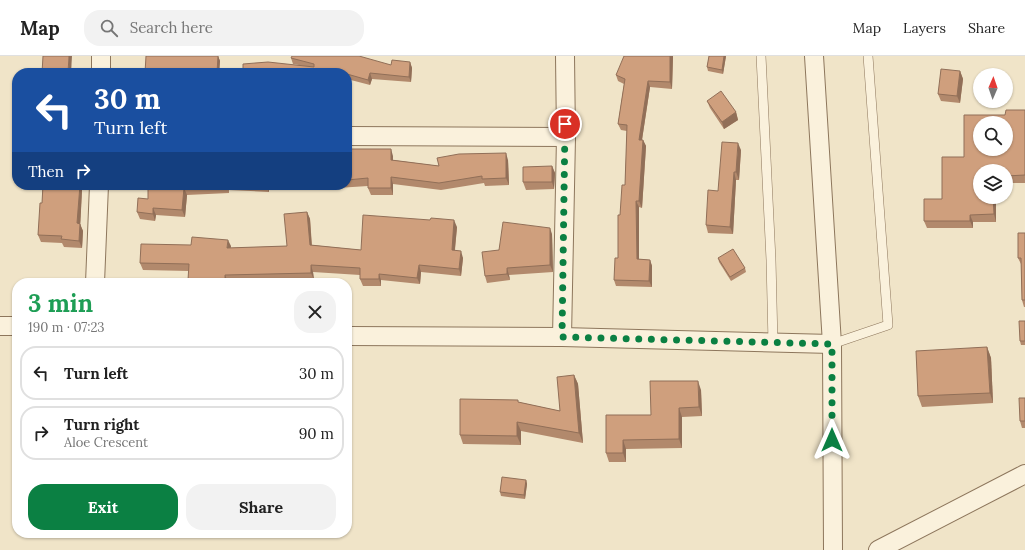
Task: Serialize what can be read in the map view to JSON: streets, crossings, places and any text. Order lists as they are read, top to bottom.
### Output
{
  "north": "top",
  "page": {
    "header": "Map",
    "search": "Search here",
    "nav": ["Map", "Layers", "Share"],
    "turn": ["30 m", "Turn left"],
    "then": "Then",
    "heading": ["3 min", "190 m · 07:23"],
    "list": [
      {
        "name": "Turn left",
        "value": "30 m"
      },
      {
        "name": "Turn right",
        "note": "Aloe Crescent",
        "value": "90 m"
      }
    ],
    "buttons": ["Exit", "Share"]
  }
}
